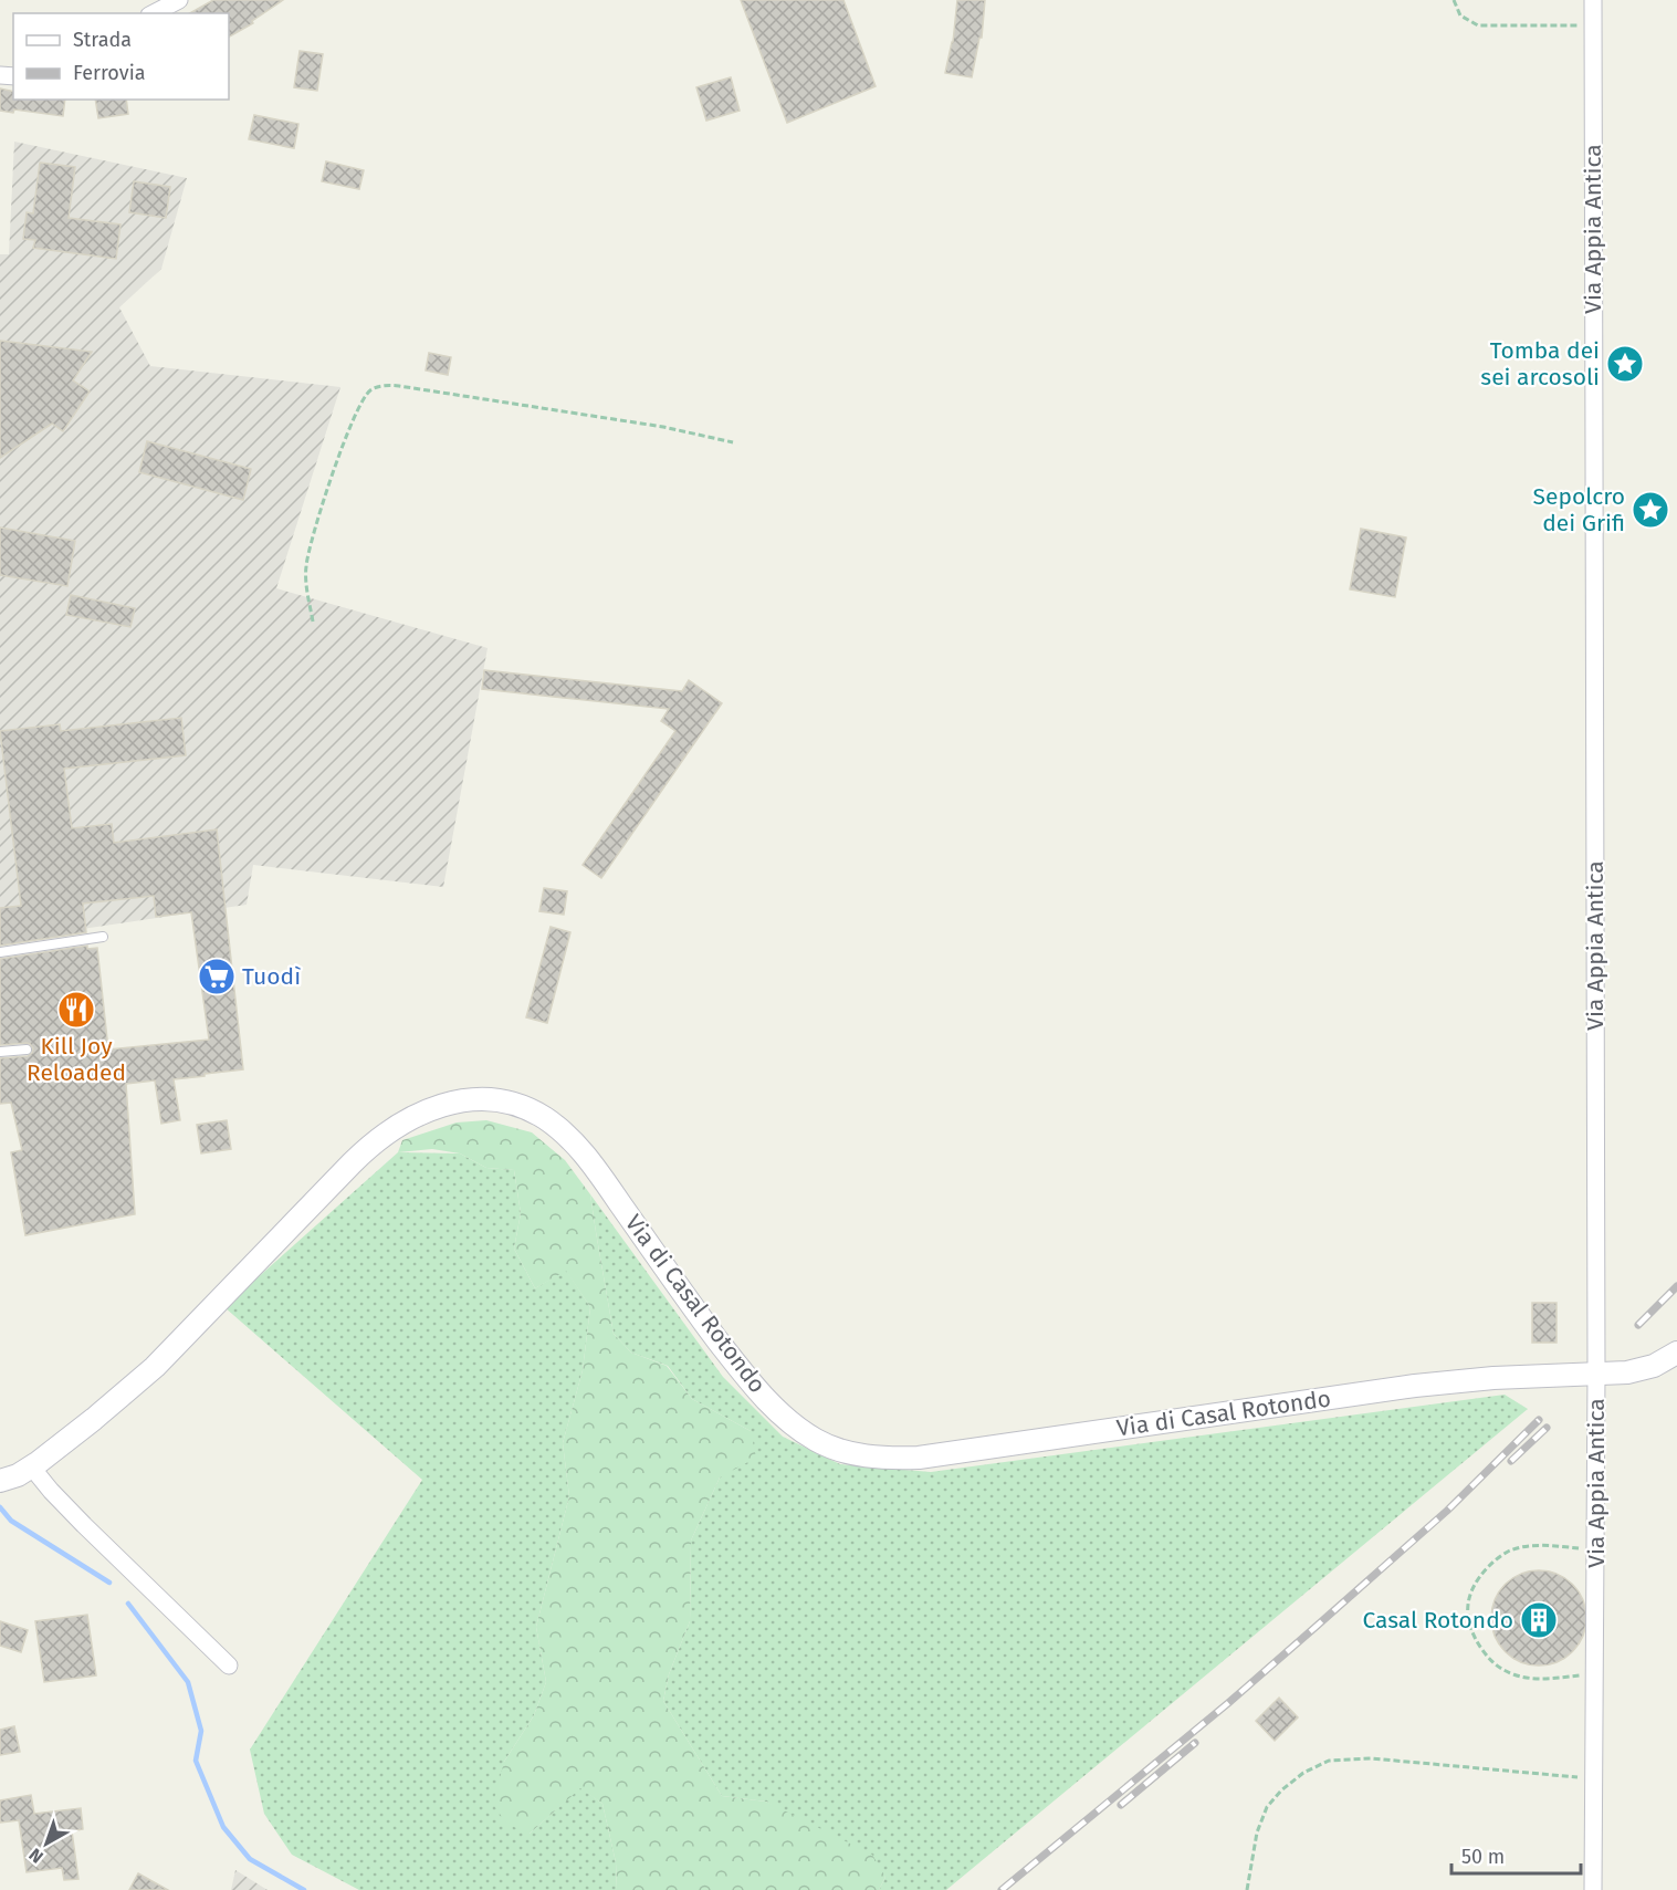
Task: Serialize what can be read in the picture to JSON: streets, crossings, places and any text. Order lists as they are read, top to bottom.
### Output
{
  "streets": {
    "street": ["Via Appia Antica", "Via di Casal Rotondo"]
  },
  "crossings": [
    ["Via Appia Antica", "Via di Casal Rotondo"]
  ],
  "places": {
    "place": ["Tomba dei sei arcosoli", "Sepolcro dei Grifi"],
    "supermarket": ["Tuodì"],
    "restaurant": ["Kill Joy Reloaded"],
    "building": ["Casal Rotondo"]
  },
  "legend": ["Strada", "Ferrovia"],
  "scale_bar": "50 m",
  "north": "bottom left"
}
